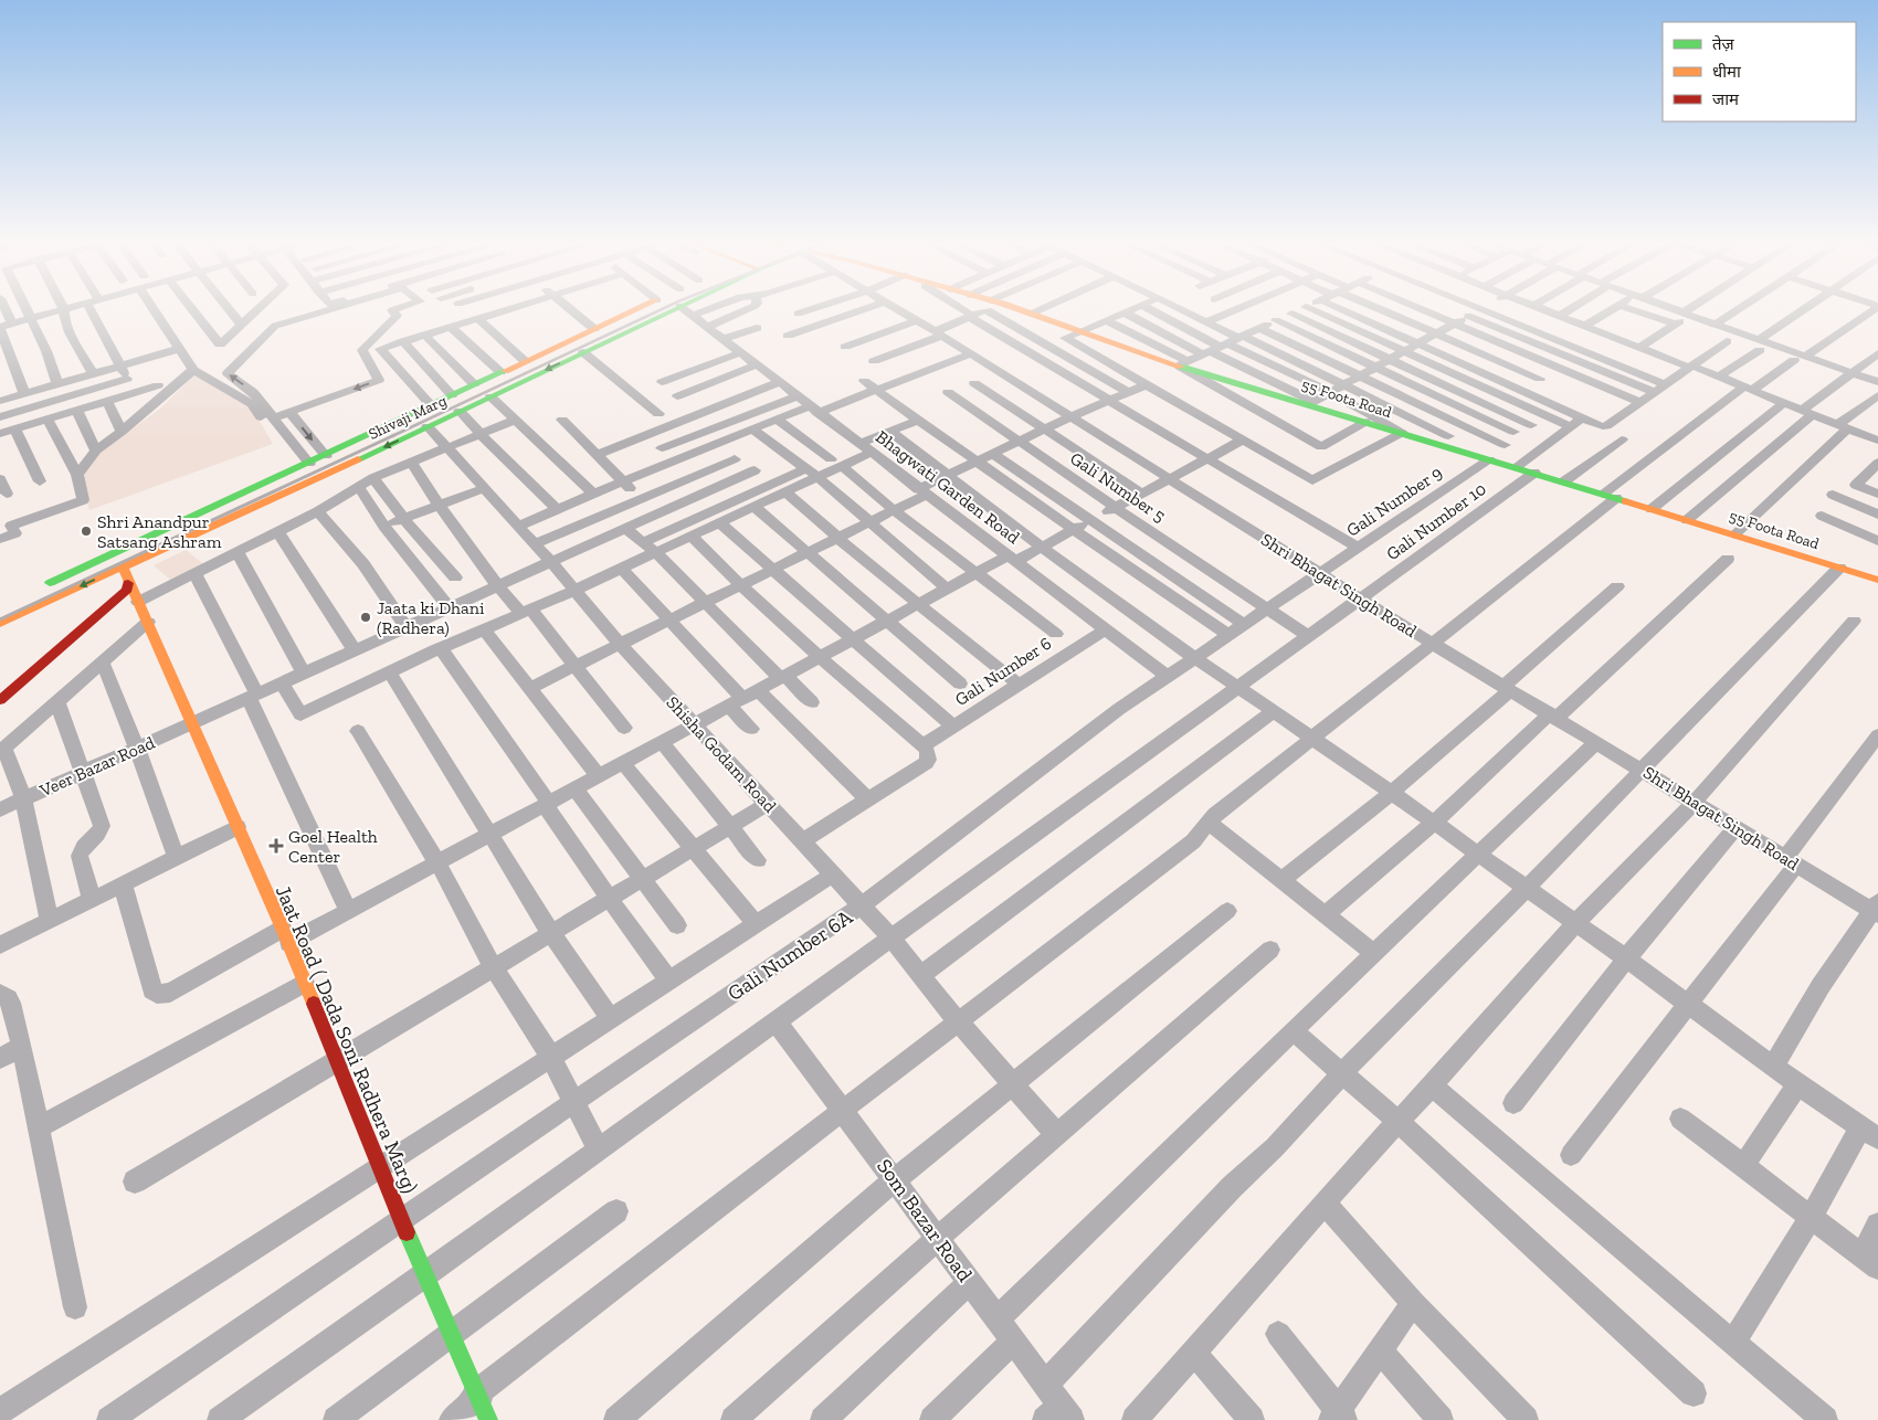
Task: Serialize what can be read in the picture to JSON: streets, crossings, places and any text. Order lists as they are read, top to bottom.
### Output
{
  "streets": {
    "main road": ["55 Foota Road", "Shivaji Marg", "Jaat Road ( Dada Soni Radhera Marg)"],
    "street": [
      "Bhagwati Garden Road",
      "Gali Number 5",
      "Gali Number 9",
      "Gali Number 10",
      "Shri Bhagat Singh Road",
      "Gali Number 6",
      "Shisha Godam Road",
      "Veer Bazar Road",
      "Gali Number 6A",
      "Som Bazar Road"
    ]
  },
  "crossings": [
    ["55 Foota Road", "Gali Number 9"],
    ["55 Foota Road", "Gali Number 10"],
    ["Shivaji Marg", "Shisha Godam Road"],
    ["Shivaji Marg", "Jaat Road ( Dada Soni Radhera Marg)"],
    ["Bhagwati Garden Road", "Gali Number 6"],
    ["Bhagwati Garden Road", "Gali Number 6A"],
    ["Gali Number 5", "Gali Number 10"],
    ["Gali Number 9", "Shri Bhagat Singh Road"],
    ["Gali Number 10", "Shri Bhagat Singh Road"],
    ["Gali Number 10", "Shisha Godam Road"],
    ["Gali Number 10", "Jaat Road ( Dada Soni Radhera Marg)"],
    ["Gali Number 10", "Som Bazar Road"],
    ["Shisha Godam Road", "Veer Bazar Road"],
    ["Shisha Godam Road", "Gali Number 6A"],
    ["Veer Bazar Road", "Jaat Road ( Dada Soni Radhera Marg)"],
    ["Gali Number 6A", "Jaat Road ( Dada Soni Radhera Marg)"]
  ],
  "places": {
    "other": ["Shri Anandpur Satsang Ashram", "Jaata ki Dhani (Radhera)"],
    "health": ["Goel Health Center"]
  },
  "legend": ["तेज़", "धीमा", "जाम"]
}
